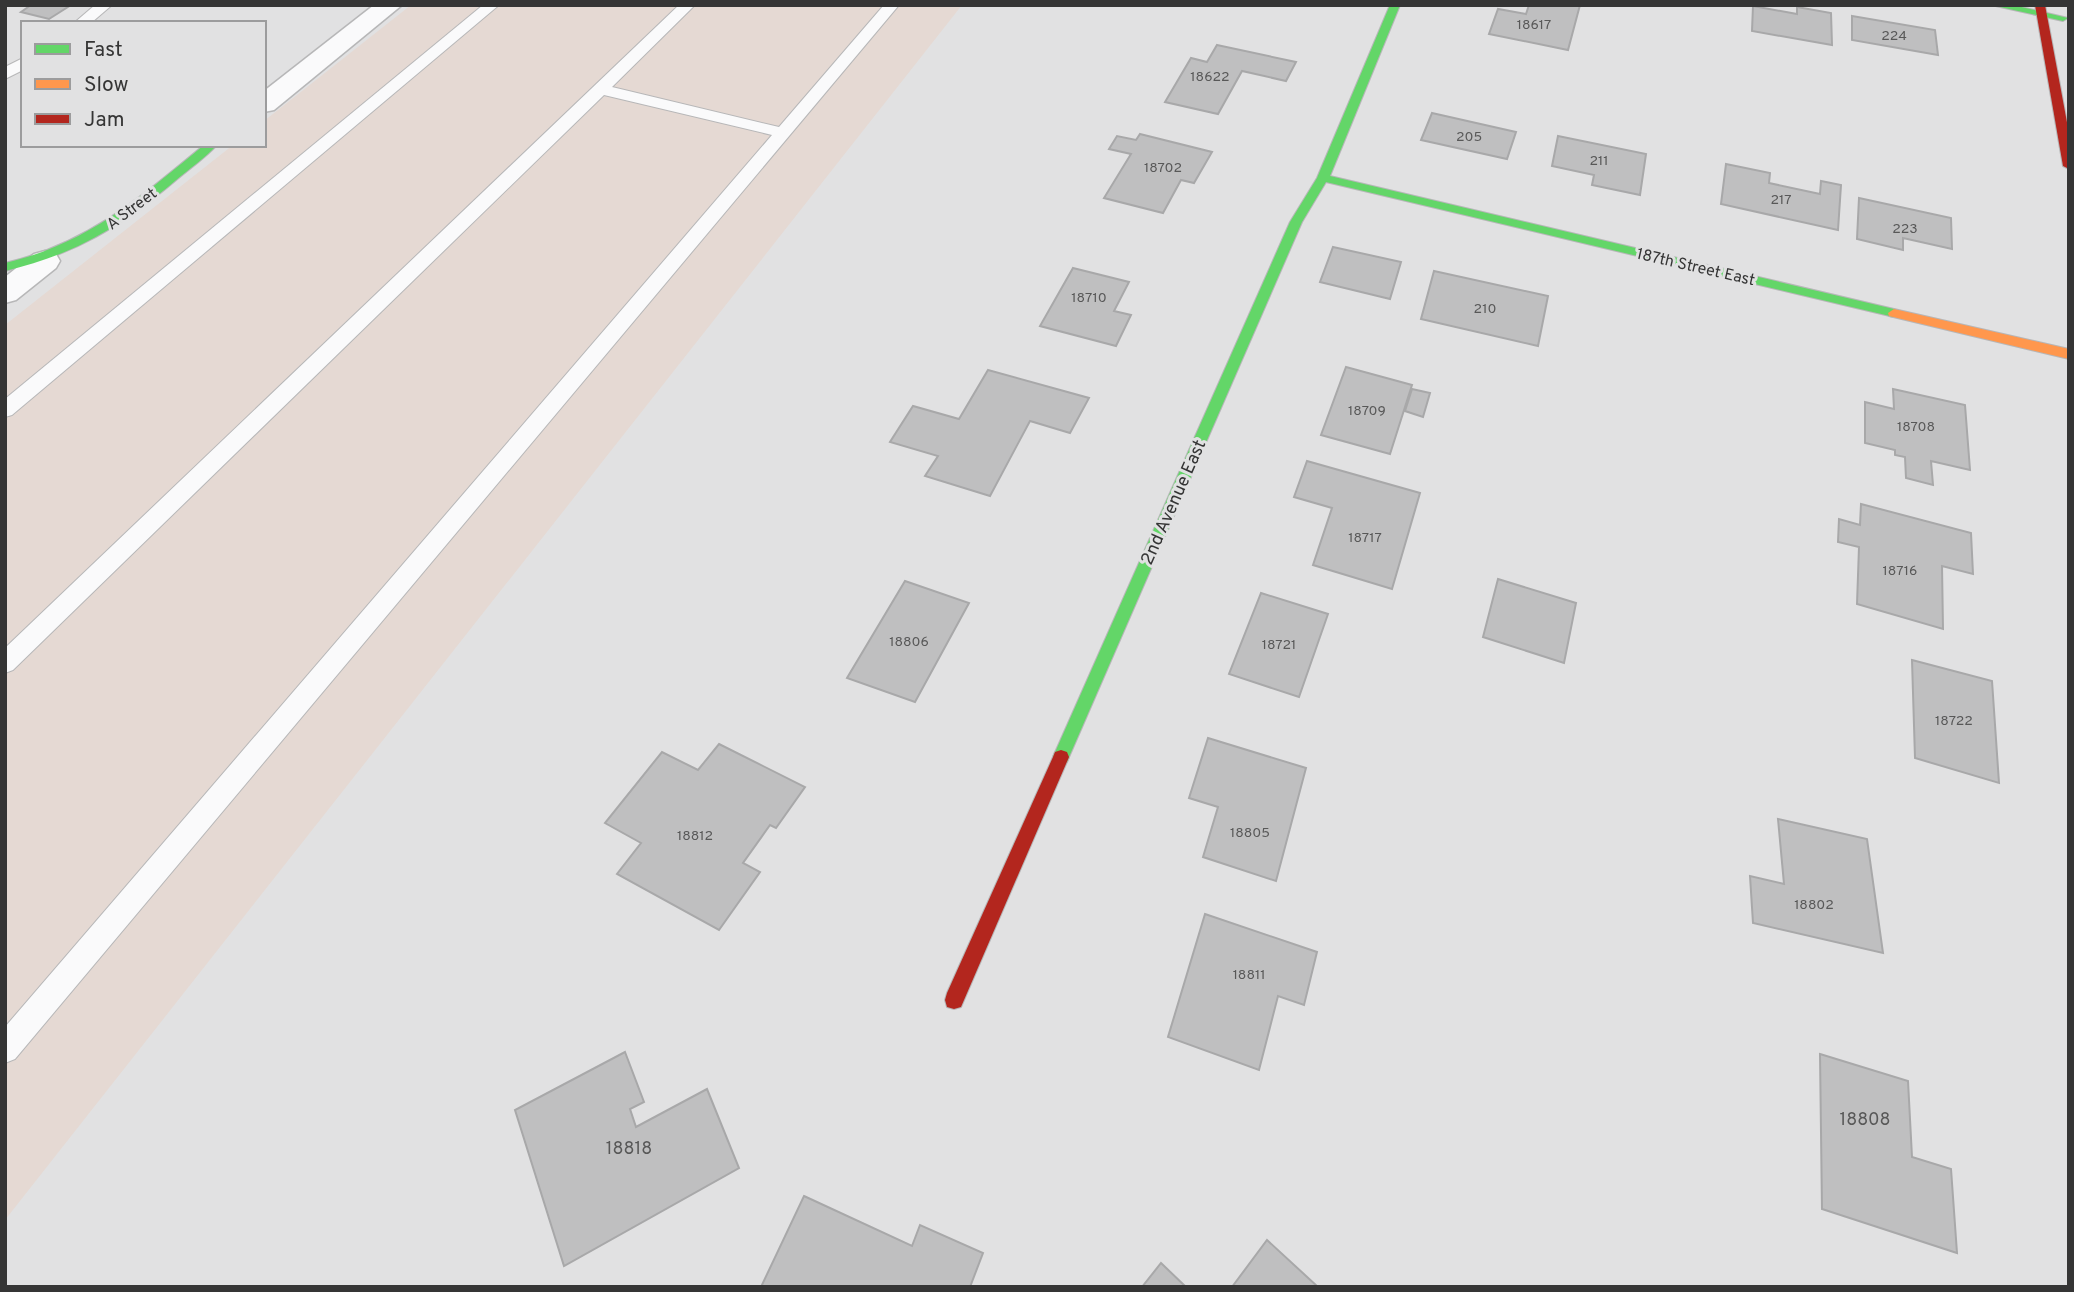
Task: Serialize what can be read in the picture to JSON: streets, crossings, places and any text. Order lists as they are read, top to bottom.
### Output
{
  "streets": {
    "street": ["A Street", "187th Street East", "2nd Avenue East"]
  },
  "crossings": [
    ["187th Street East", "2nd Avenue East"]
  ],
  "house_numbers": [
    "18617",
    "224",
    "18622",
    "205",
    "211",
    "18702",
    "217",
    "223",
    "18710",
    "210",
    "18709",
    "18708",
    "18717",
    "18716",
    "18806",
    "18721",
    "18722",
    "18805",
    "18812",
    "18802",
    "18811",
    "18808",
    "18818"
  ],
  "legend": ["Fast", "Slow", "Jam"]
}
